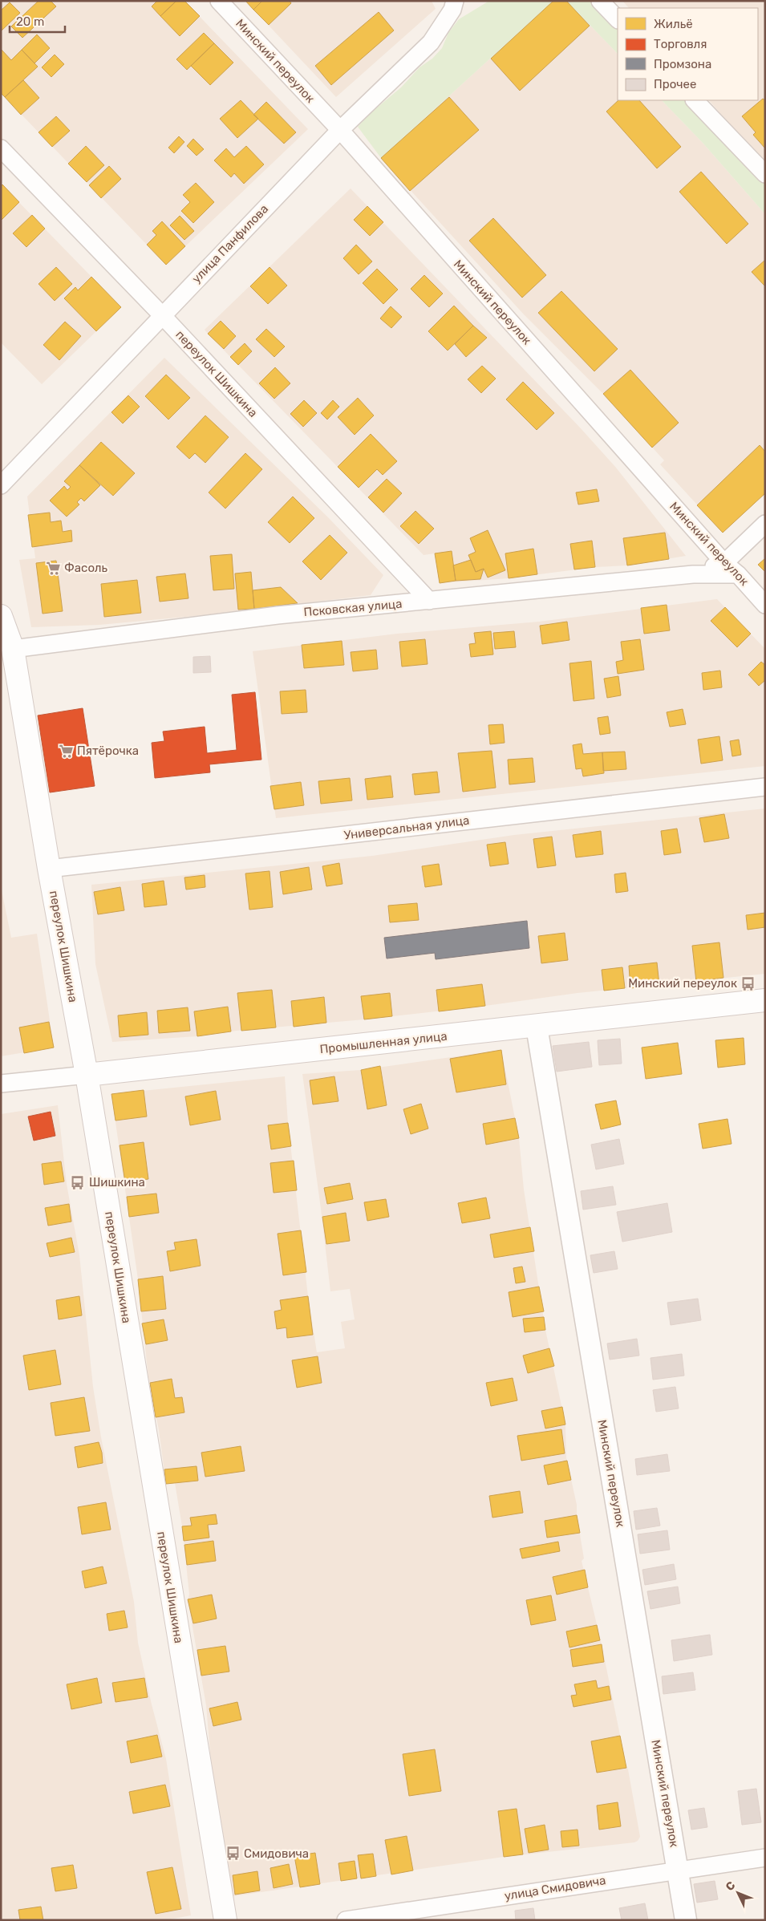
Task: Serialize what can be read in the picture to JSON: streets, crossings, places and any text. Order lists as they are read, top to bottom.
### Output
{
  "streets": {
    "main road": ["переулок Шишкина", "Промышленная улица"],
    "street": [
      "Минский переулок",
      "улица Панфилова",
      "Псковская улица",
      "Универсальная улица",
      "улица Смидовича"
    ]
  },
  "crossings": [
    ["Минский переулок", "улица Панфилова"],
    ["Минский переулок", "Псковская улица"],
    ["Минский переулок", "Промышленная улица"],
    ["Минский переулок", "улица Смидовича"],
    ["улица Панфилова", "переулок Шишкина"],
    ["переулок Шишкина", "Псковская улица"],
    ["переулок Шишкина", "Универсальная улица"],
    ["переулок Шишкина", "Промышленная улица"]
  ],
  "places": {
    "supermarket": ["Фасоль", "Пятёрочка"],
    "bus stop": ["Минский переулок", "Шишкина", "Смидовича"]
  },
  "legend": [
    "Жильё",
    "Торговля",
    "Промзона",
    "Прочее"
  ],
  "scale_bar": "20 m",
  "north": "top left"
}
